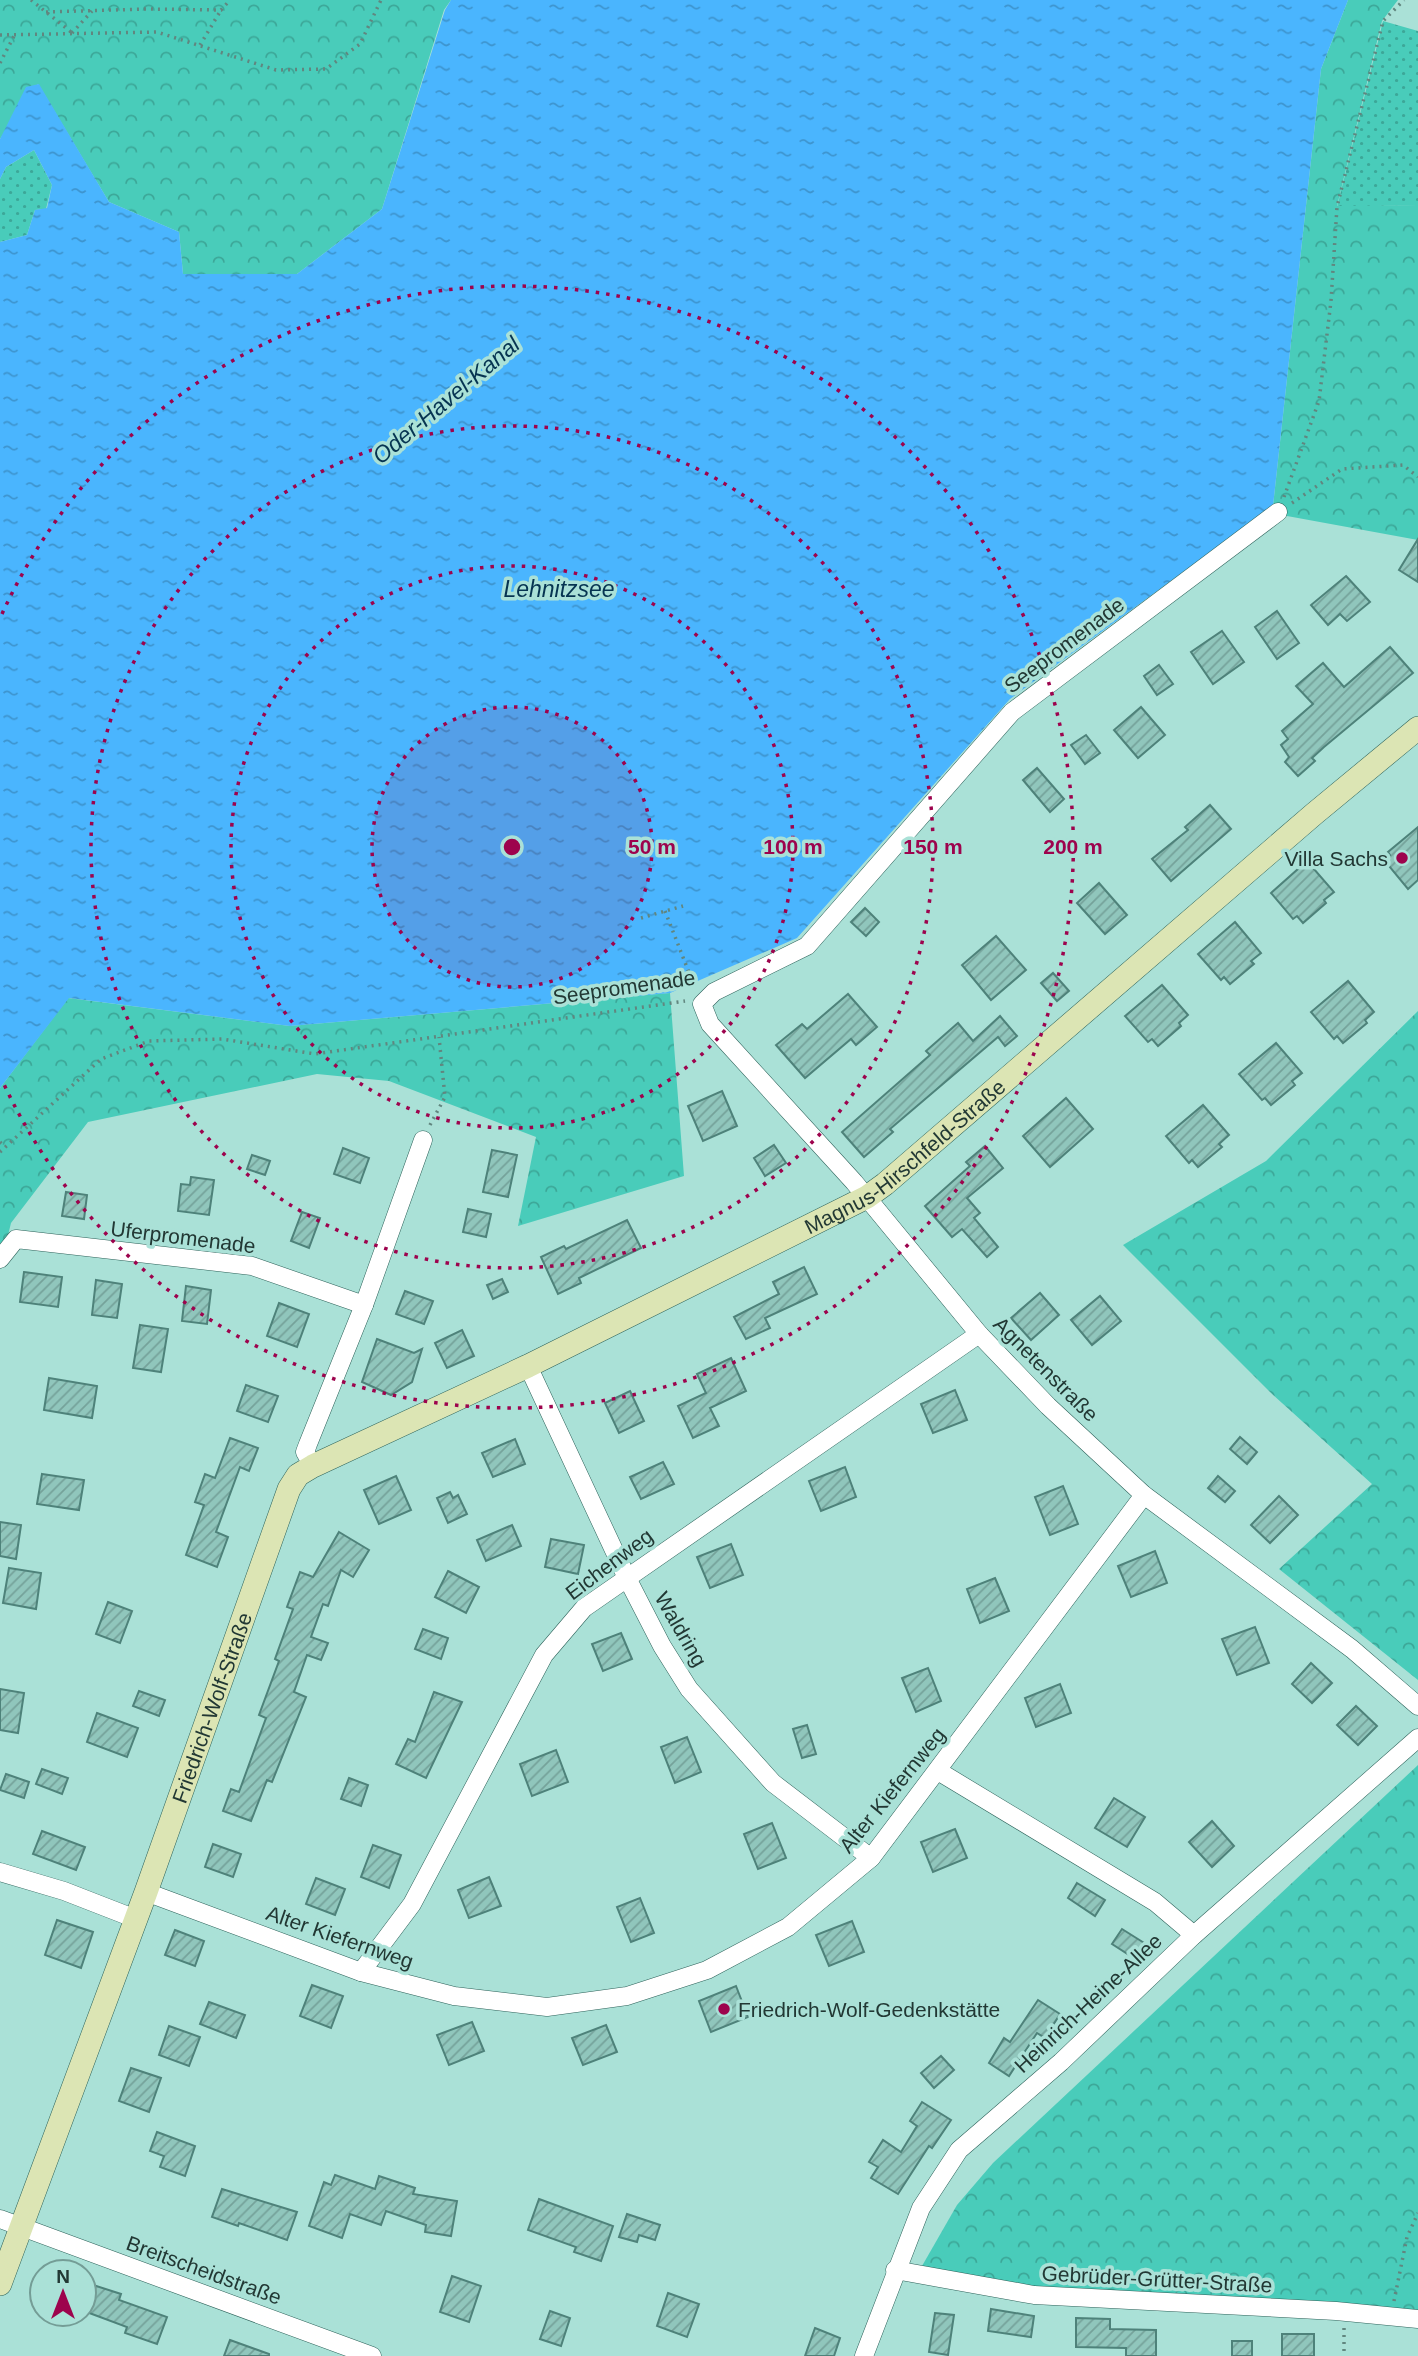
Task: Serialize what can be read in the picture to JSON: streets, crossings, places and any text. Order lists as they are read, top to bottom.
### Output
{
  "streets": {
    "street": [
      "Seepromenade",
      "Magnus-Hirschfeld-Straße",
      "Uferpromenade",
      "Agnetenstraße",
      "Eichenweg",
      "Waldring",
      "Friedrich-Wolf-Straße",
      "Alter Kiefernweg",
      "Heinrich-Heine-Allee",
      "Breitscheidstraße",
      "Gebrüder-Grütter-Straße"
    ]
  },
  "crossings": [
    ["Seepromenade", "Agnetenstraße"],
    ["Magnus-Hirschfeld-Straße", "Agnetenstraße"],
    ["Magnus-Hirschfeld-Straße", "Waldring"],
    ["Magnus-Hirschfeld-Straße", "Friedrich-Wolf-Straße"],
    ["Agnetenstraße", "Eichenweg"],
    ["Agnetenstraße", "Alter Kiefernweg"],
    ["Eichenweg", "Waldring"],
    ["Eichenweg", "Alter Kiefernweg"],
    ["Waldring", "Alter Kiefernweg"],
    ["Friedrich-Wolf-Straße", "Alter Kiefernweg"],
    ["Friedrich-Wolf-Straße", "Breitscheidstraße"],
    ["Heinrich-Heine-Allee", "Gebrüder-Grütter-Straße"]
  ],
  "water": ["Oder-Havel-Kanal", "Lehnitzsee"],
  "places": ["Villa Sachs", "Friedrich-Wolf-Gedenkstätte"],
  "north": "top",
  "rings": [
    "50 m",
    "100 m",
    "150 m",
    "200 m"
  ]
}
